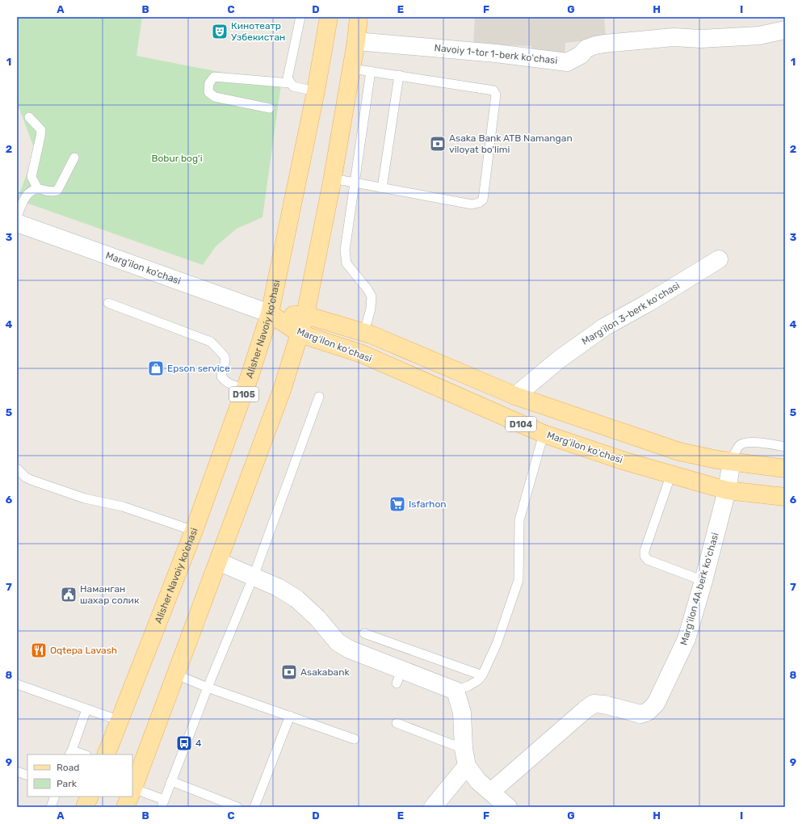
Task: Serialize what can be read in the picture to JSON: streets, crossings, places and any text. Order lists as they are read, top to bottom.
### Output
{
  "streets": {
    "main road": [
      "Alisher Navoiy ko'chasi",
      "Margʻilon koʻchasi",
      "D105",
      "D104"
    ],
    "street": [
      "Navoiy 1-tor 1-berk koʻchasi",
      "Marg'ilon ko'chasi",
      "Margʻilon 3-berk koʻchasi",
      "Margʻilon 4А berk koʻchasi"
    ]
  },
  "crossings": [
    ["Marg'ilon ko'chasi", "Alisher Navoiy ko'chasi"],
    ["Marg'ilon ko'chasi", "Margʻilon koʻchasi"],
    ["Margʻilon 3-berk koʻchasi", "Margʻilon koʻchasi"],
    ["Alisher Navoiy ko'chasi", "Margʻilon koʻchasi"],
    ["Margʻilon koʻchasi", "Margʻilon 4А berk koʻchasi"]
  ],
  "parks": ["Bobur bog'i"],
  "places": {
    "theatre": ["Кинотеатр Узбекистан"],
    "bank": ["Asaka Bank ATB Namangan viloyat bo'limi", "Asakabank"],
    "shop": ["Epson service"],
    "supermarket": ["Isfarhon"],
    "public building": ["Наманган шахар солик"],
    "restaurant": ["Oqtepa Lavash"],
    "bus stop": ["4"]
  },
  "legend": ["Road", "Park"],
  "grid": {
    "columns": [
      "A",
      "B",
      "C",
      "D",
      "E",
      "F",
      "G",
      "H",
      "I"
    ],
    "rows": [
      "1",
      "2",
      "3",
      "4",
      "5",
      "6",
      "7",
      "8",
      "9"
    ]
  }
}
